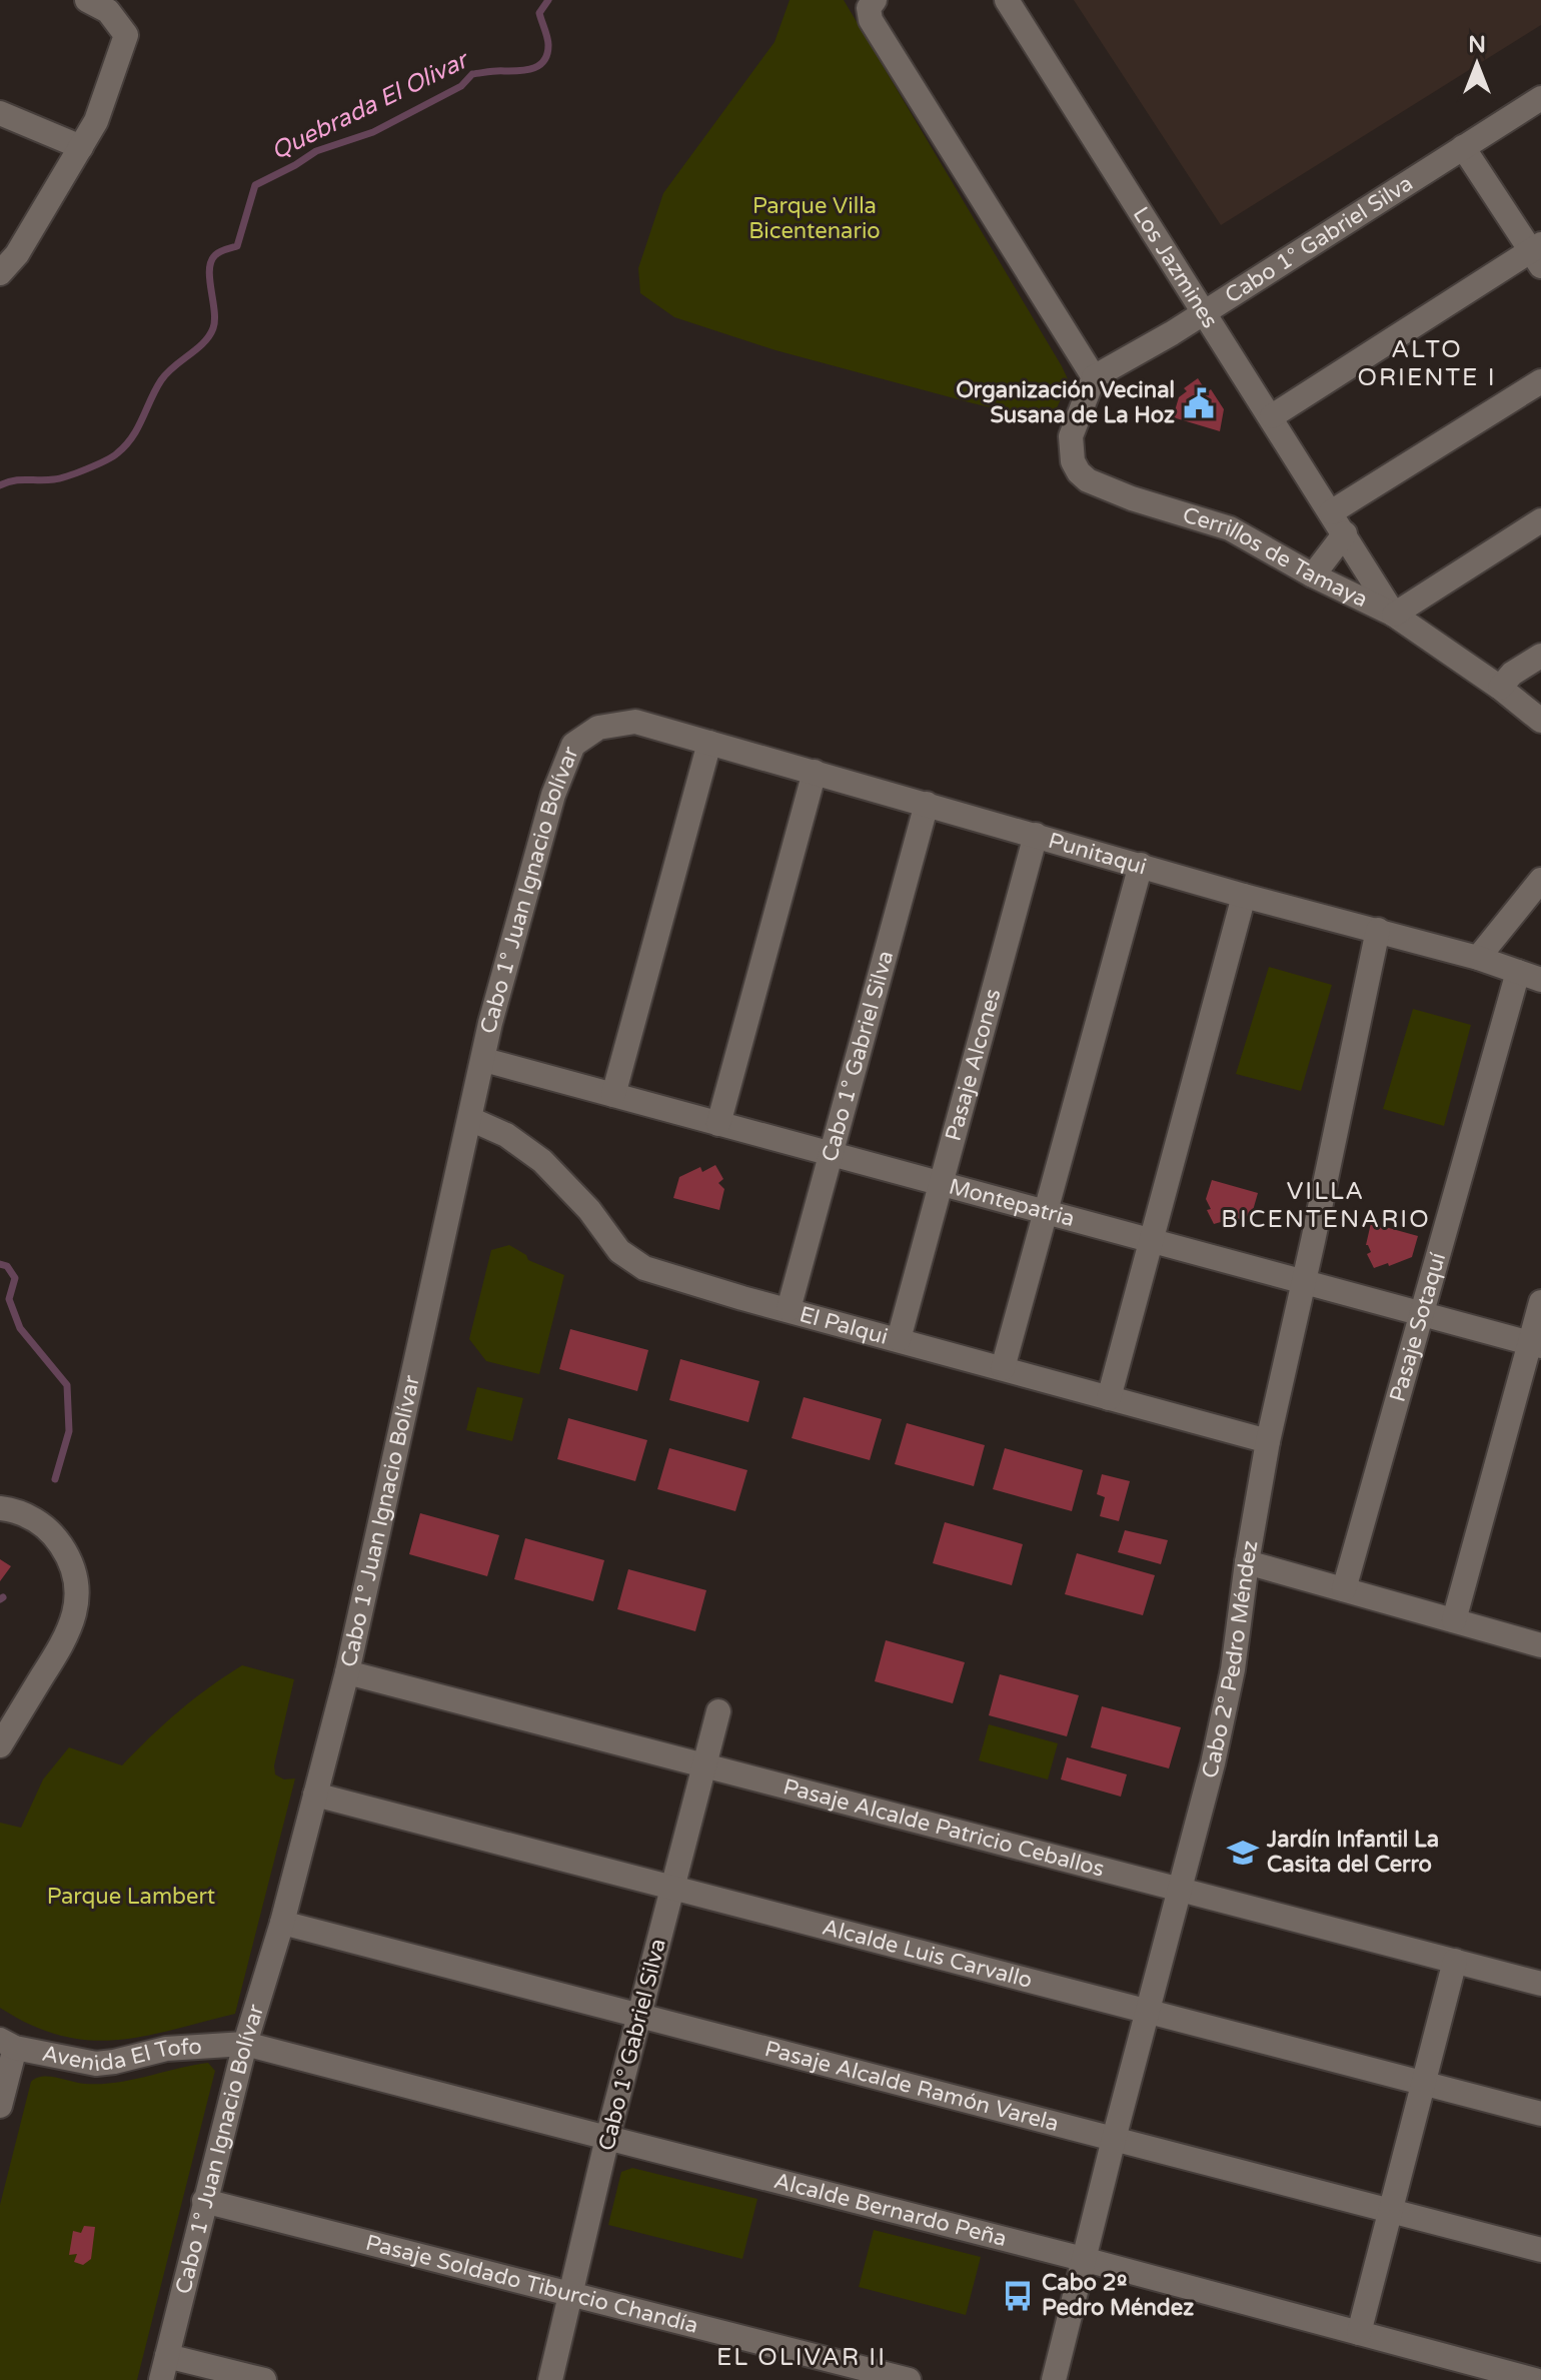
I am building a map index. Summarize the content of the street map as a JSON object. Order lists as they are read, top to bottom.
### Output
{
  "streets": {
    "street": [
      "Cabo 1° Gabriel Silva",
      "Los Jazmines",
      "Cerrillos de Tamaya",
      "Punitaqui",
      "Cabo 1° Juan Ignacio Bolívar",
      "Pasaje Alcones",
      "Montepatria",
      "El Palqui",
      "Pasaje Sotaquí",
      "Cabo 2° Pedro Méndez",
      "Pasaje Alcalde Patricio Ceballos",
      "Alcalde Luis Carvallo",
      "Avenida El Tofo",
      "Pasaje Alcalde Ramón Varela",
      "Alcalde Bernardo Peña",
      "Pasaje Soldado Tiburcio Chandía"
    ]
  },
  "crossings": [
    ["Cabo 1° Gabriel Silva", "Los Jazmines"],
    ["Cabo 1° Gabriel Silva", "Cerrillos de Tamaya"],
    ["Cabo 1° Gabriel Silva", "Punitaqui"],
    ["Cabo 1° Gabriel Silva", "Montepatria"],
    ["Cabo 1° Gabriel Silva", "El Palqui"],
    ["Cabo 1° Gabriel Silva", "Pasaje Alcalde Patricio Ceballos"],
    ["Cabo 1° Gabriel Silva", "Alcalde Luis Carvallo"],
    ["Cabo 1° Gabriel Silva", "Pasaje Alcalde Ramón Varela"],
    ["Cabo 1° Gabriel Silva", "Alcalde Bernardo Peña"],
    ["Cabo 1° Gabriel Silva", "Pasaje Soldado Tiburcio Chandía"],
    ["Los Jazmines", "Cerrillos de Tamaya"],
    ["Punitaqui", "Cabo 1° Juan Ignacio Bolívar"],
    ["Punitaqui", "Pasaje Alcones"],
    ["Punitaqui", "Pasaje Sotaquí"],
    ["Punitaqui", "Cabo 2° Pedro Méndez"],
    ["Cabo 1° Juan Ignacio Bolívar", "Montepatria"],
    ["Cabo 1° Juan Ignacio Bolívar", "El Palqui"],
    ["Cabo 1° Juan Ignacio Bolívar", "Pasaje Alcalde Patricio Ceballos"],
    ["Cabo 1° Juan Ignacio Bolívar", "Alcalde Luis Carvallo"],
    ["Cabo 1° Juan Ignacio Bolívar", "Avenida El Tofo"],
    ["Cabo 1° Juan Ignacio Bolívar", "Pasaje Alcalde Ramón Varela"],
    ["Cabo 1° Juan Ignacio Bolívar", "Alcalde Bernardo Peña"],
    ["Cabo 1° Juan Ignacio Bolívar", "Pasaje Soldado Tiburcio Chandía"],
    ["Pasaje Alcones", "Montepatria"],
    ["Pasaje Alcones", "El Palqui"],
    ["Montepatria", "Pasaje Sotaquí"],
    ["Montepatria", "Cabo 2° Pedro Méndez"],
    ["El Palqui", "Cabo 2° Pedro Méndez"],
    ["Cabo 2° Pedro Méndez", "Pasaje Alcalde Patricio Ceballos"],
    ["Cabo 2° Pedro Méndez", "Alcalde Luis Carvallo"],
    ["Cabo 2° Pedro Méndez", "Pasaje Alcalde Ramón Varela"],
    ["Cabo 2° Pedro Méndez", "Alcalde Bernardo Peña"],
    ["Avenida El Tofo", "Alcalde Bernardo Peña"]
  ],
  "districts": ["ALTO ORIENTE I", "VILLA BICENTENARIO", "EL OLIVAR II"],
  "water": ["Quebrada El Olivar"],
  "parks": ["Parque Villa Bicentenario", "Parque Lambert"],
  "places": {
    "public building": ["Organización Vecinal Susana de La Hoz"],
    "school or university": ["Jardín Infantil La Casita del Cerro"],
    "bus stop": ["Cabo 2º Pedro Méndez"]
  },
  "north": "top"
}
